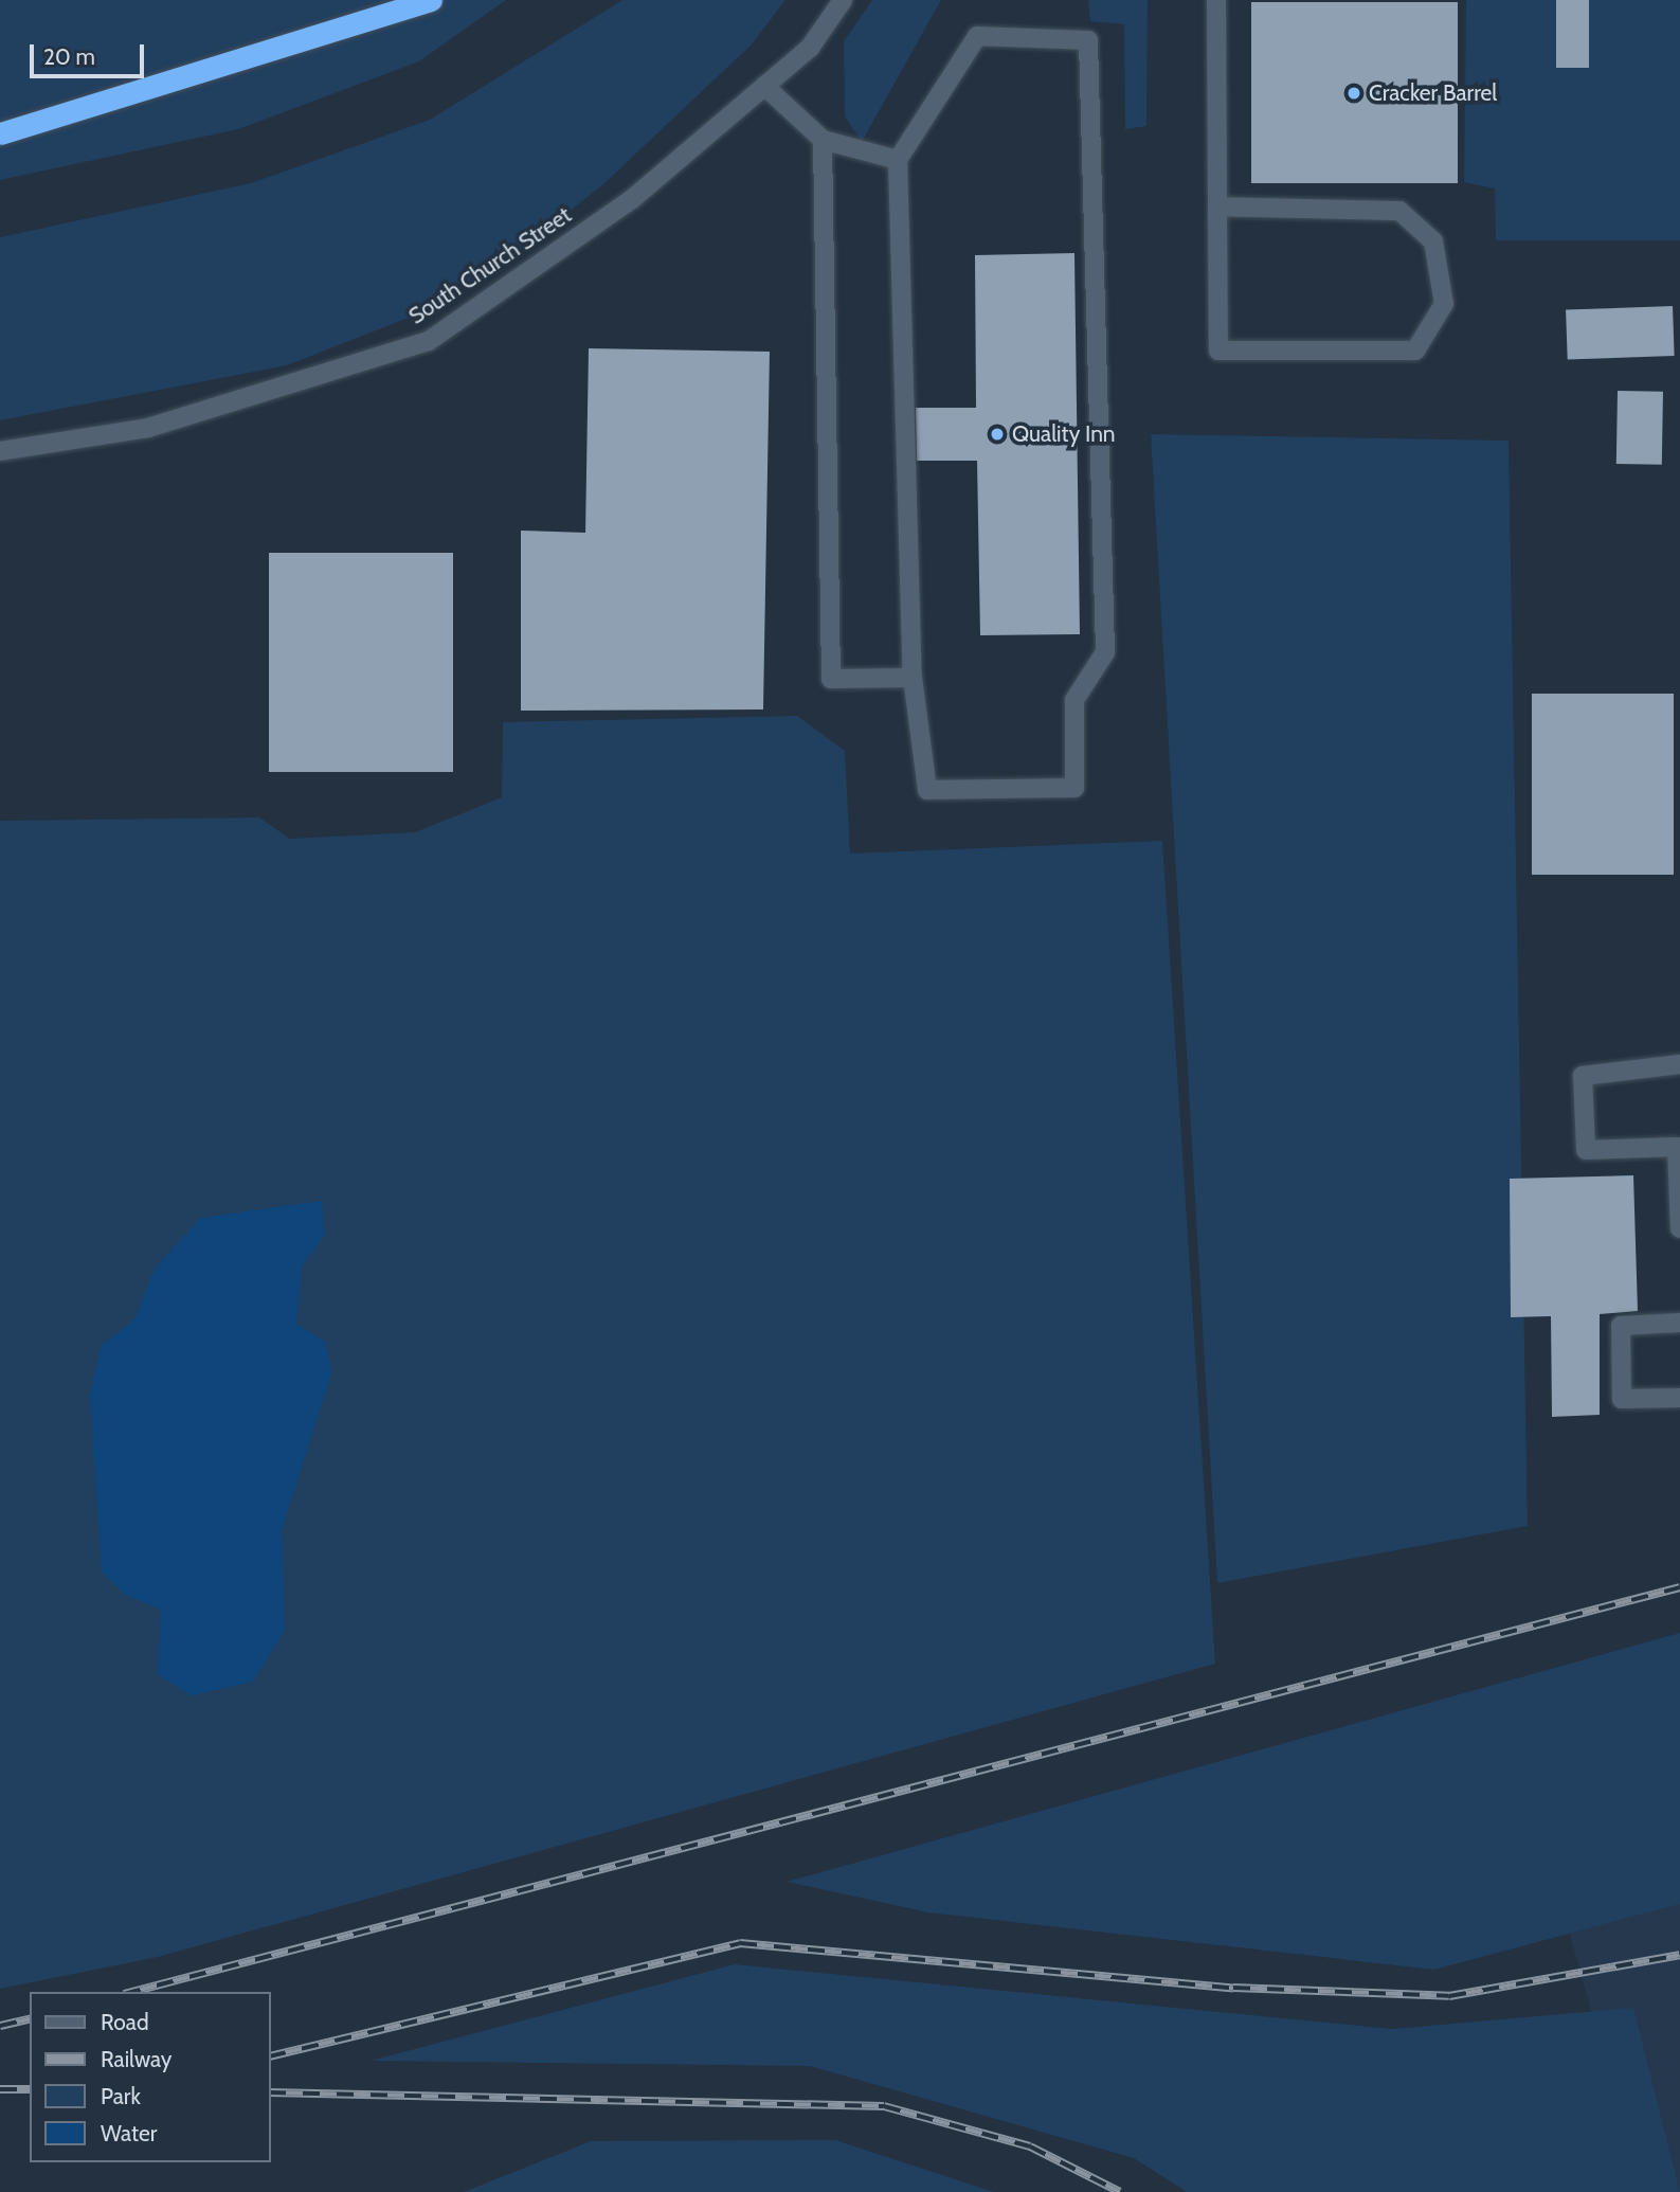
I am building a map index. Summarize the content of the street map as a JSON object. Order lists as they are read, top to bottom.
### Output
{
  "streets": {
    "street": ["South Church Street"]
  },
  "places": ["Cracker Barrel", "Quality Inn"],
  "legend": [
    "Road",
    "Railway",
    "Park",
    "Water"
  ],
  "scale_bar": "20 m"
}
